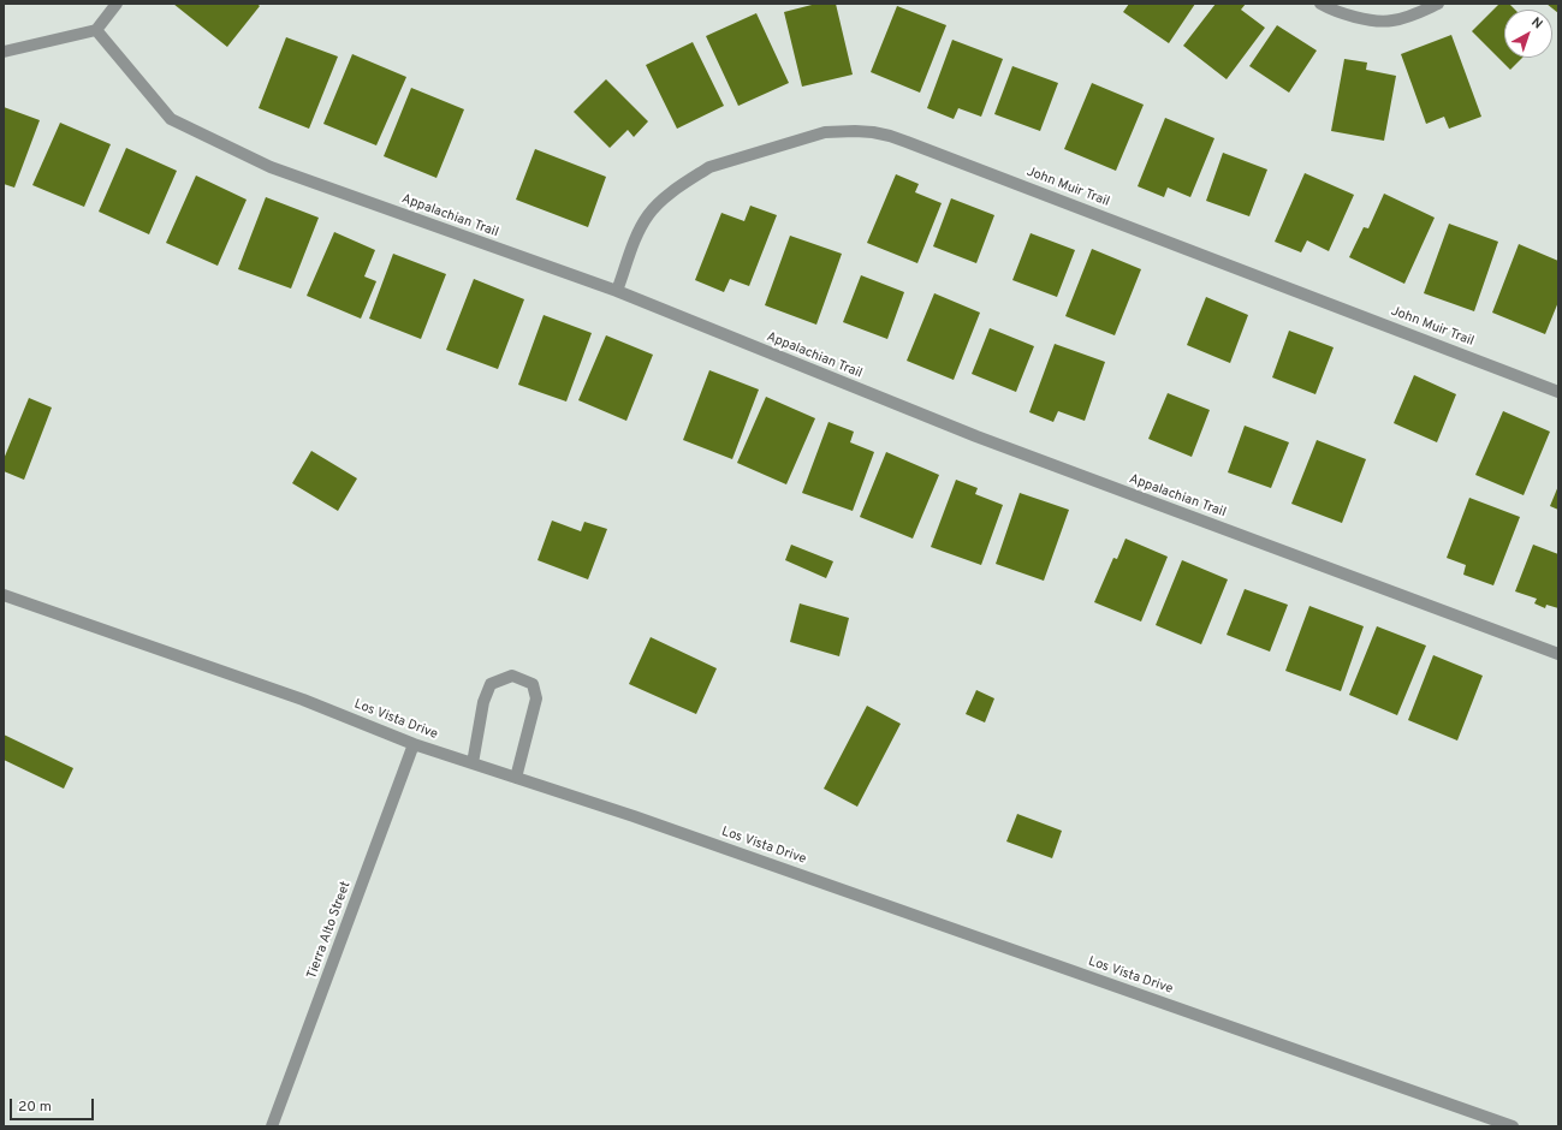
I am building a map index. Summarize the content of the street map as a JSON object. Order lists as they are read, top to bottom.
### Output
{
  "streets": {
    "street": [
      "John Muir Trail",
      "Appalachian Trail",
      "Los Vista Drive",
      "Tierra Alto Street"
    ]
  },
  "crossings": [
    ["John Muir Trail", "Appalachian Trail"],
    ["Los Vista Drive", "Tierra Alto Street"]
  ],
  "scale_bar": "20 m",
  "north": "top right"
}
